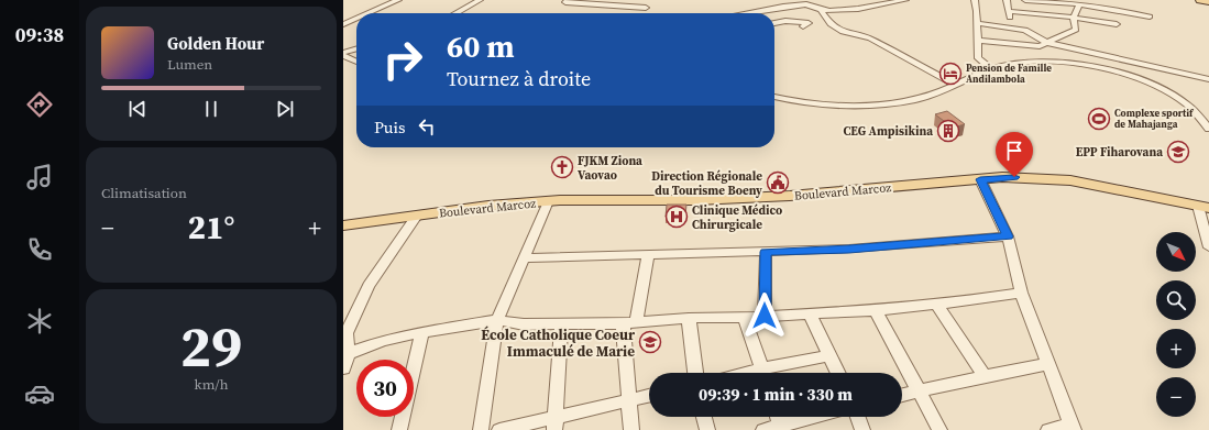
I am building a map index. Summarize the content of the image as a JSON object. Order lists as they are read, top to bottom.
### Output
{
  "streets": {
    "main road": ["Boulevard Marcoz"]
  },
  "places": {
    "hotel": ["Pension de Famille Andilambola"],
    "sports": ["Complexe sportif de Mahajanga"],
    "building": ["CEG Ampisikina"],
    "school or university": ["EPP Fiharovana", "École Catholique Coeur Immaculé de Marie"],
    "church": ["FJKM Ziona Vaovao"],
    "public building": ["Direction Régionale du Tourisme Boeny"],
    "hospital": ["Clinique Médico Chirurgicale"]
  },
  "north": "bottom right",
  "page": {
    "tabs": "09:38",
    "turn": ["60 m", "Tournez à droite"],
    "song": ["Golden Hour", "Lumen"],
    "then": "Puis",
    "tile": [
      "Climatisation",
      ["29", "km/h"]
    ],
    "heat": ["−", "21°", "+"],
    "map_buttons": ["+", "−"],
    "limit": "30",
    "trip": "09:39 · 1 min · 330 m"
  }
}
